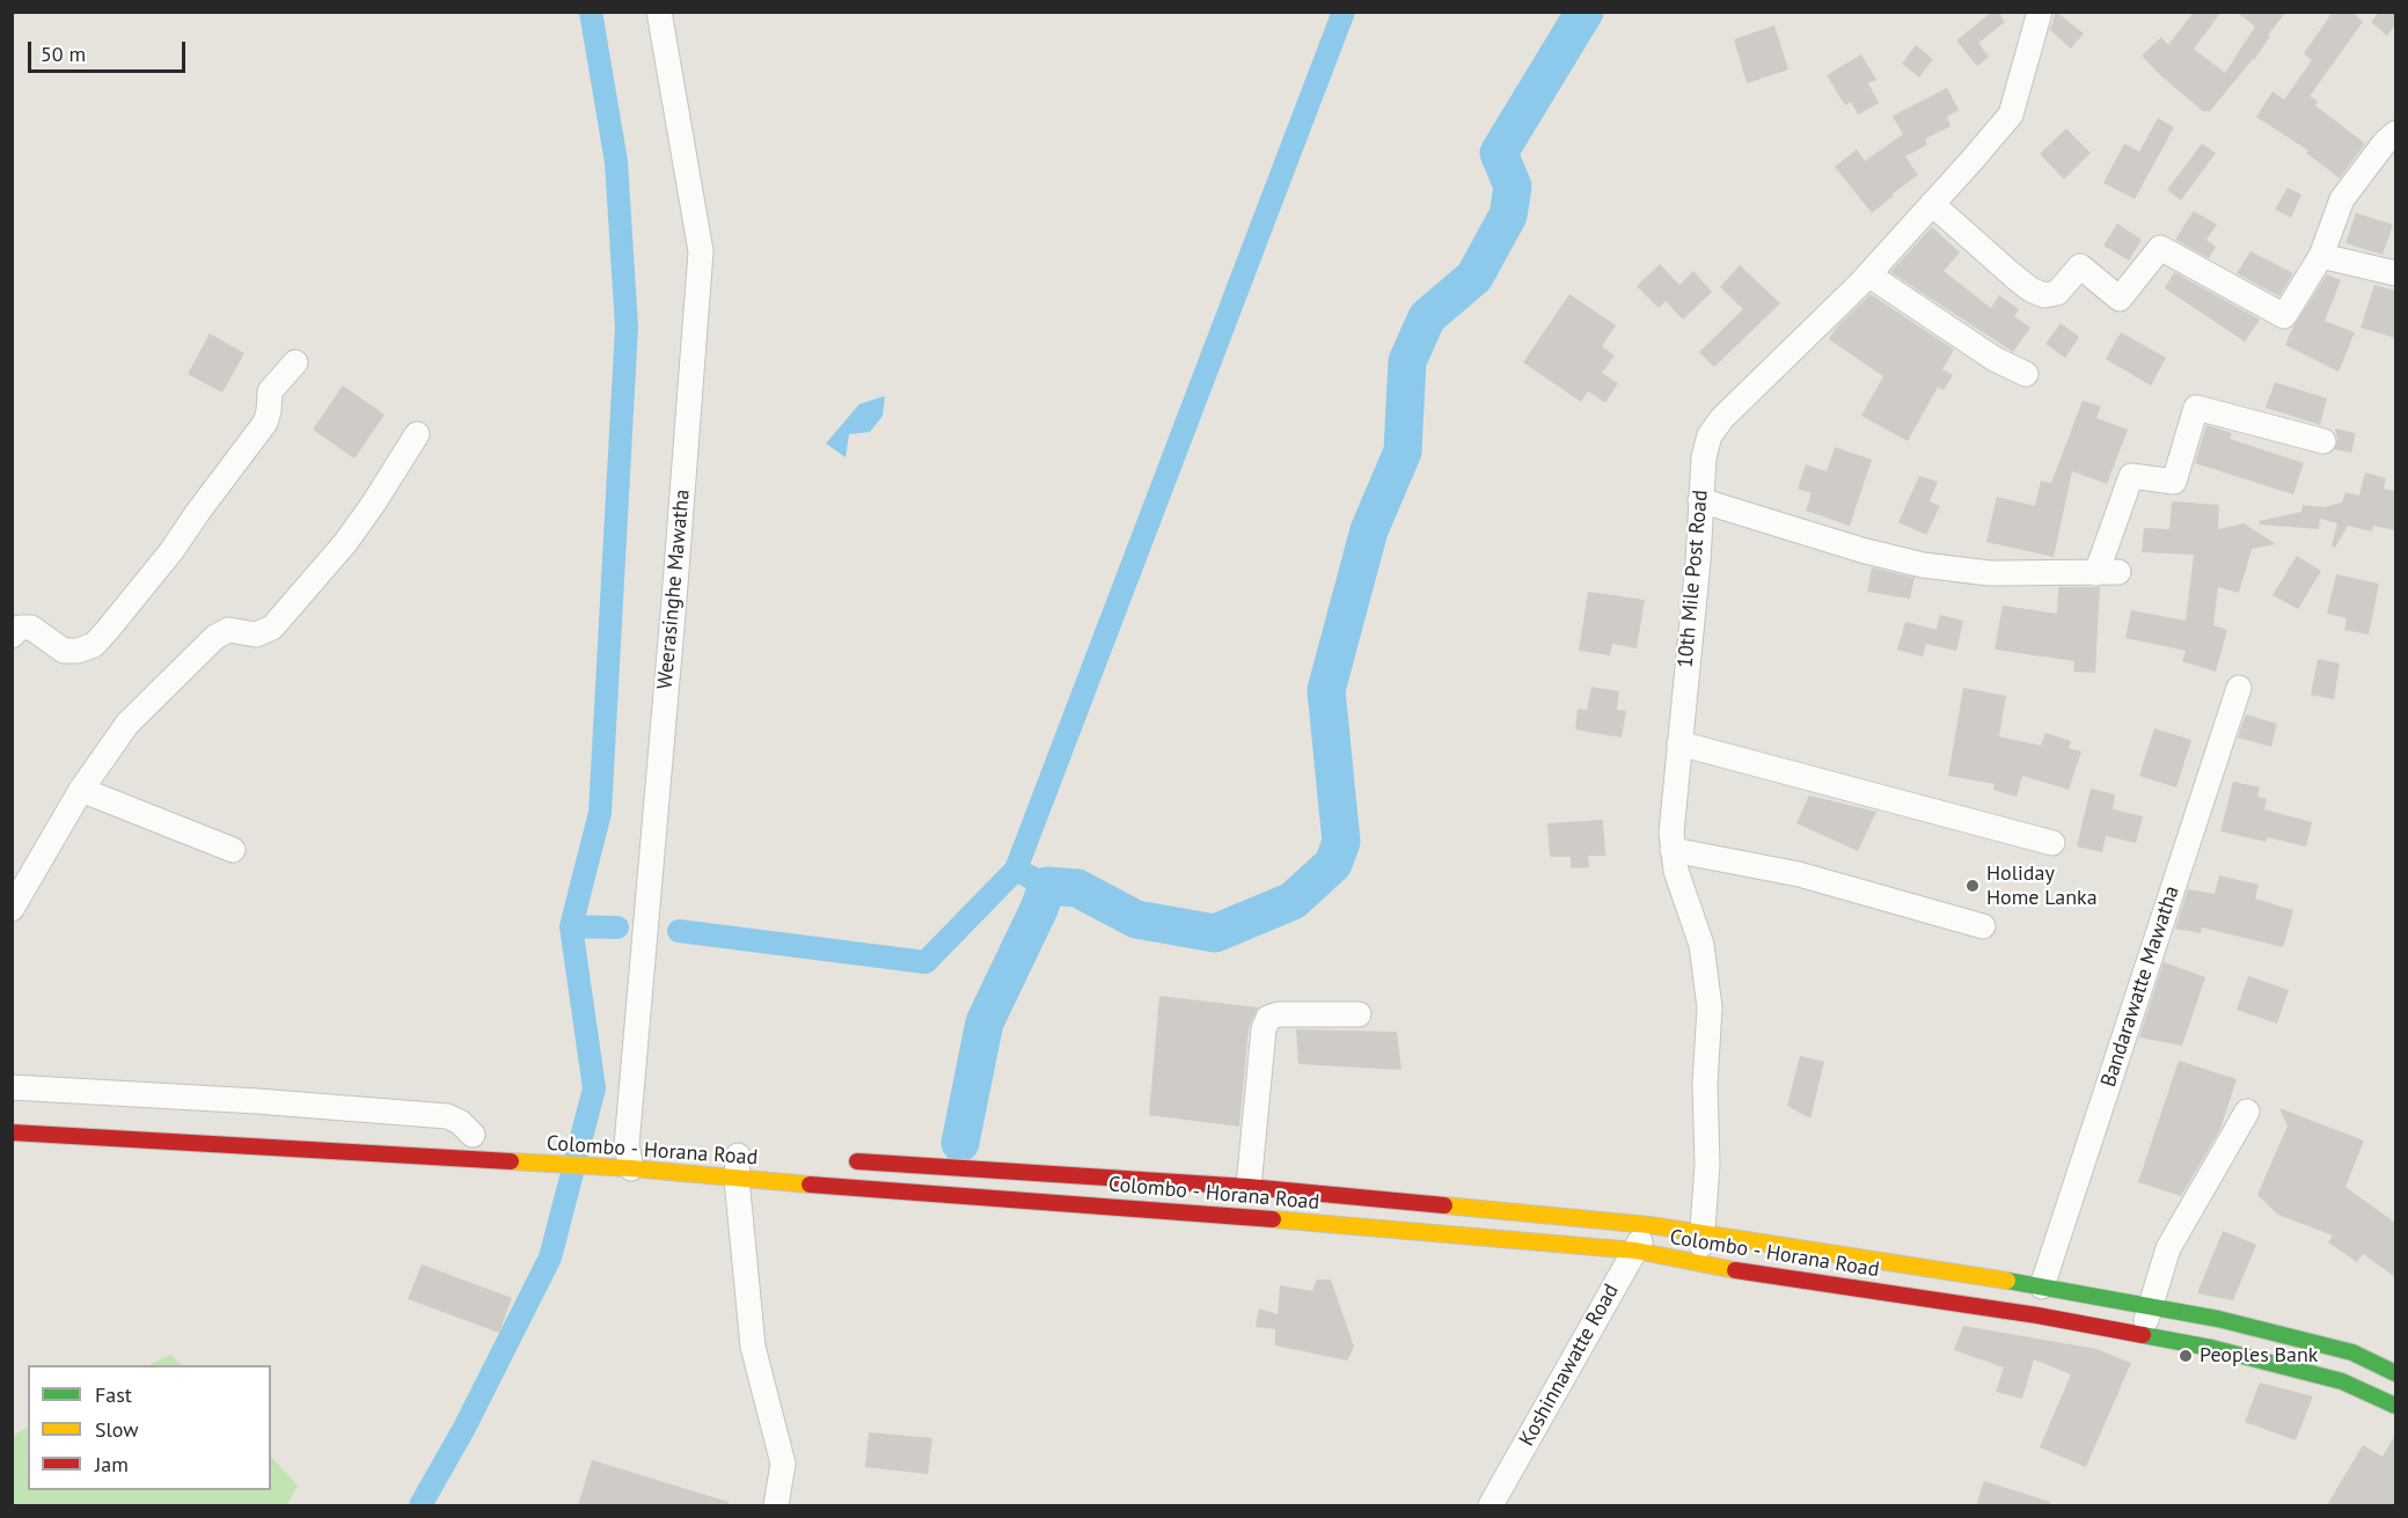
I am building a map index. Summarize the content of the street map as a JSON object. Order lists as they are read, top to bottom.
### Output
{
  "streets": {
    "main road": ["Colombo - Horana Road"],
    "street": [
      "10th Mile Post Road",
      "Weerasinghe Mawatha",
      "Bandarawatte Mawatha",
      "Koshinnawatte Road"
    ]
  },
  "crossings": [
    ["10th Mile Post Road", "Colombo - Horana Road"],
    ["Weerasinghe Mawatha", "Colombo - Horana Road"],
    ["Bandarawatte Mawatha", "Colombo - Horana Road"],
    ["Colombo - Horana Road", "Koshinnawatte Road"]
  ],
  "places": ["Holiday Home Lanka", "Peoples Bank"],
  "legend": ["Fast", "Slow", "Jam"],
  "scale_bar": "50 m"
}
